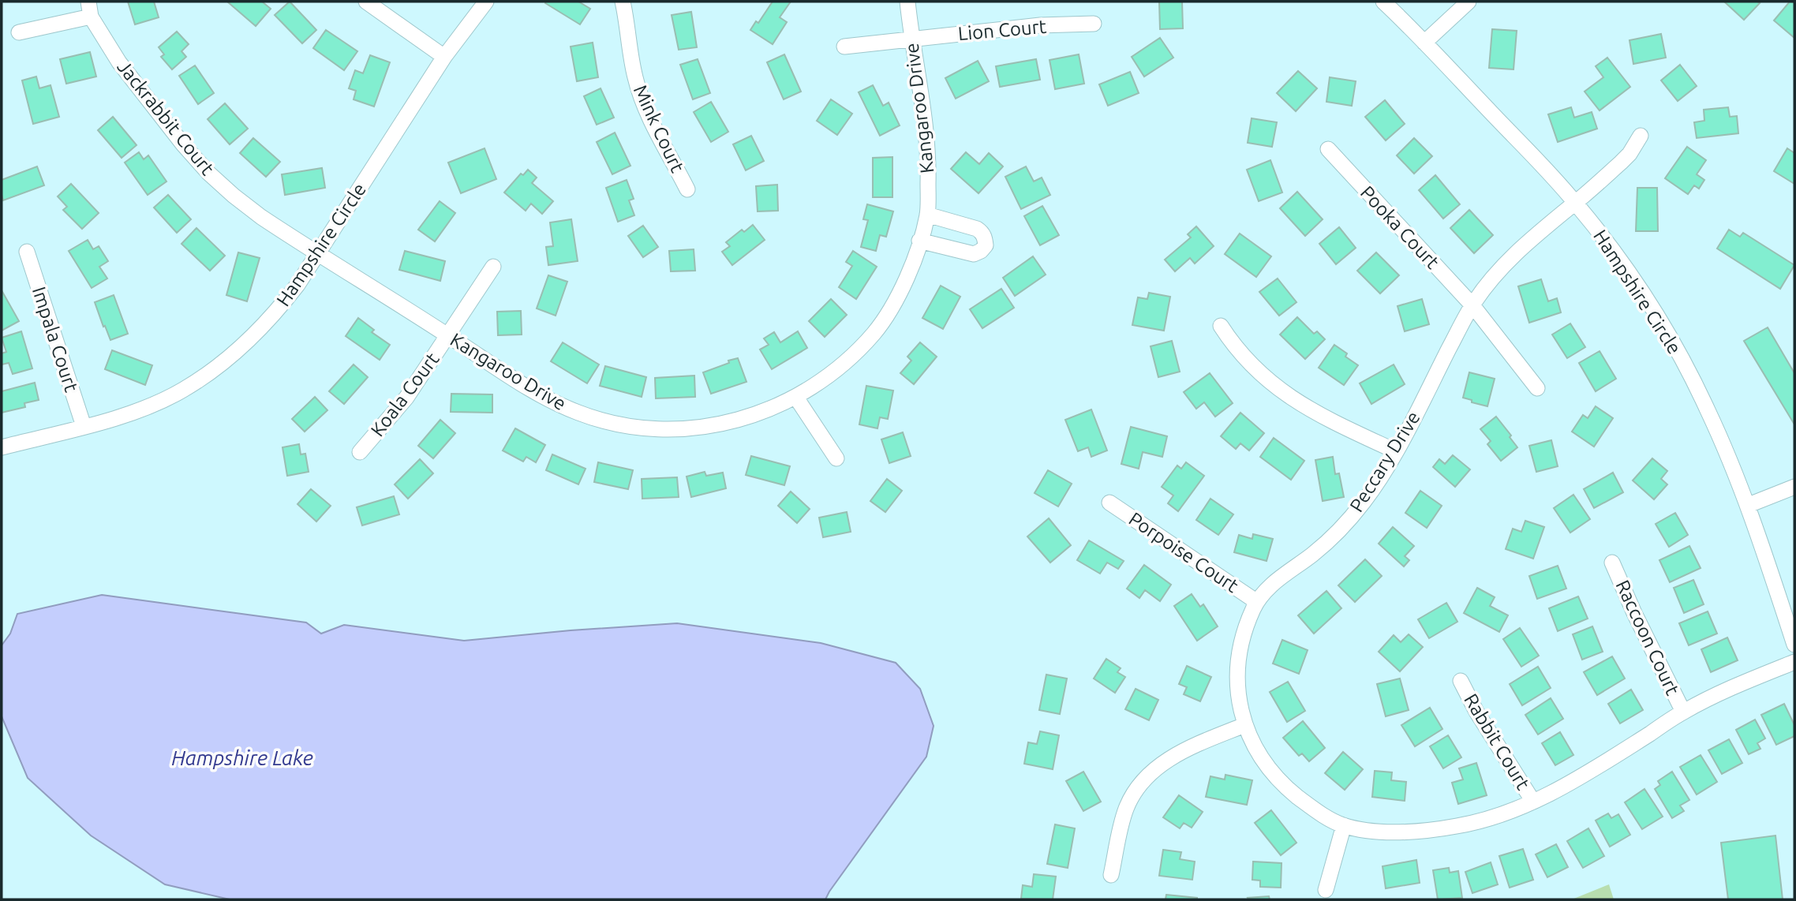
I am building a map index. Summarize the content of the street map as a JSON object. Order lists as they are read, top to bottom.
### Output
{
  "streets": {
    "street": [
      "Lion Court",
      "Kangaroo Drive",
      "Jackrabbit Court",
      "Mink Court",
      "Pooka Court",
      "Hampshire Circle",
      "Impala Court",
      "Koala Court",
      "Peccary Drive",
      "Porpoise Court",
      "Raccoon Court",
      "Rabbit Court"
    ]
  },
  "crossings": [
    ["Lion Court", "Kangaroo Drive"],
    ["Kangaroo Drive", "Jackrabbit Court"],
    ["Kangaroo Drive", "Hampshire Circle"],
    ["Kangaroo Drive", "Koala Court"],
    ["Jackrabbit Court", "Hampshire Circle"],
    ["Pooka Court", "Peccary Drive"],
    ["Hampshire Circle", "Impala Court"],
    ["Hampshire Circle", "Peccary Drive"],
    ["Peccary Drive", "Porpoise Court"],
    ["Peccary Drive", "Raccoon Court"],
    ["Peccary Drive", "Rabbit Court"]
  ],
  "water": ["Hampshire Lake"]
}
